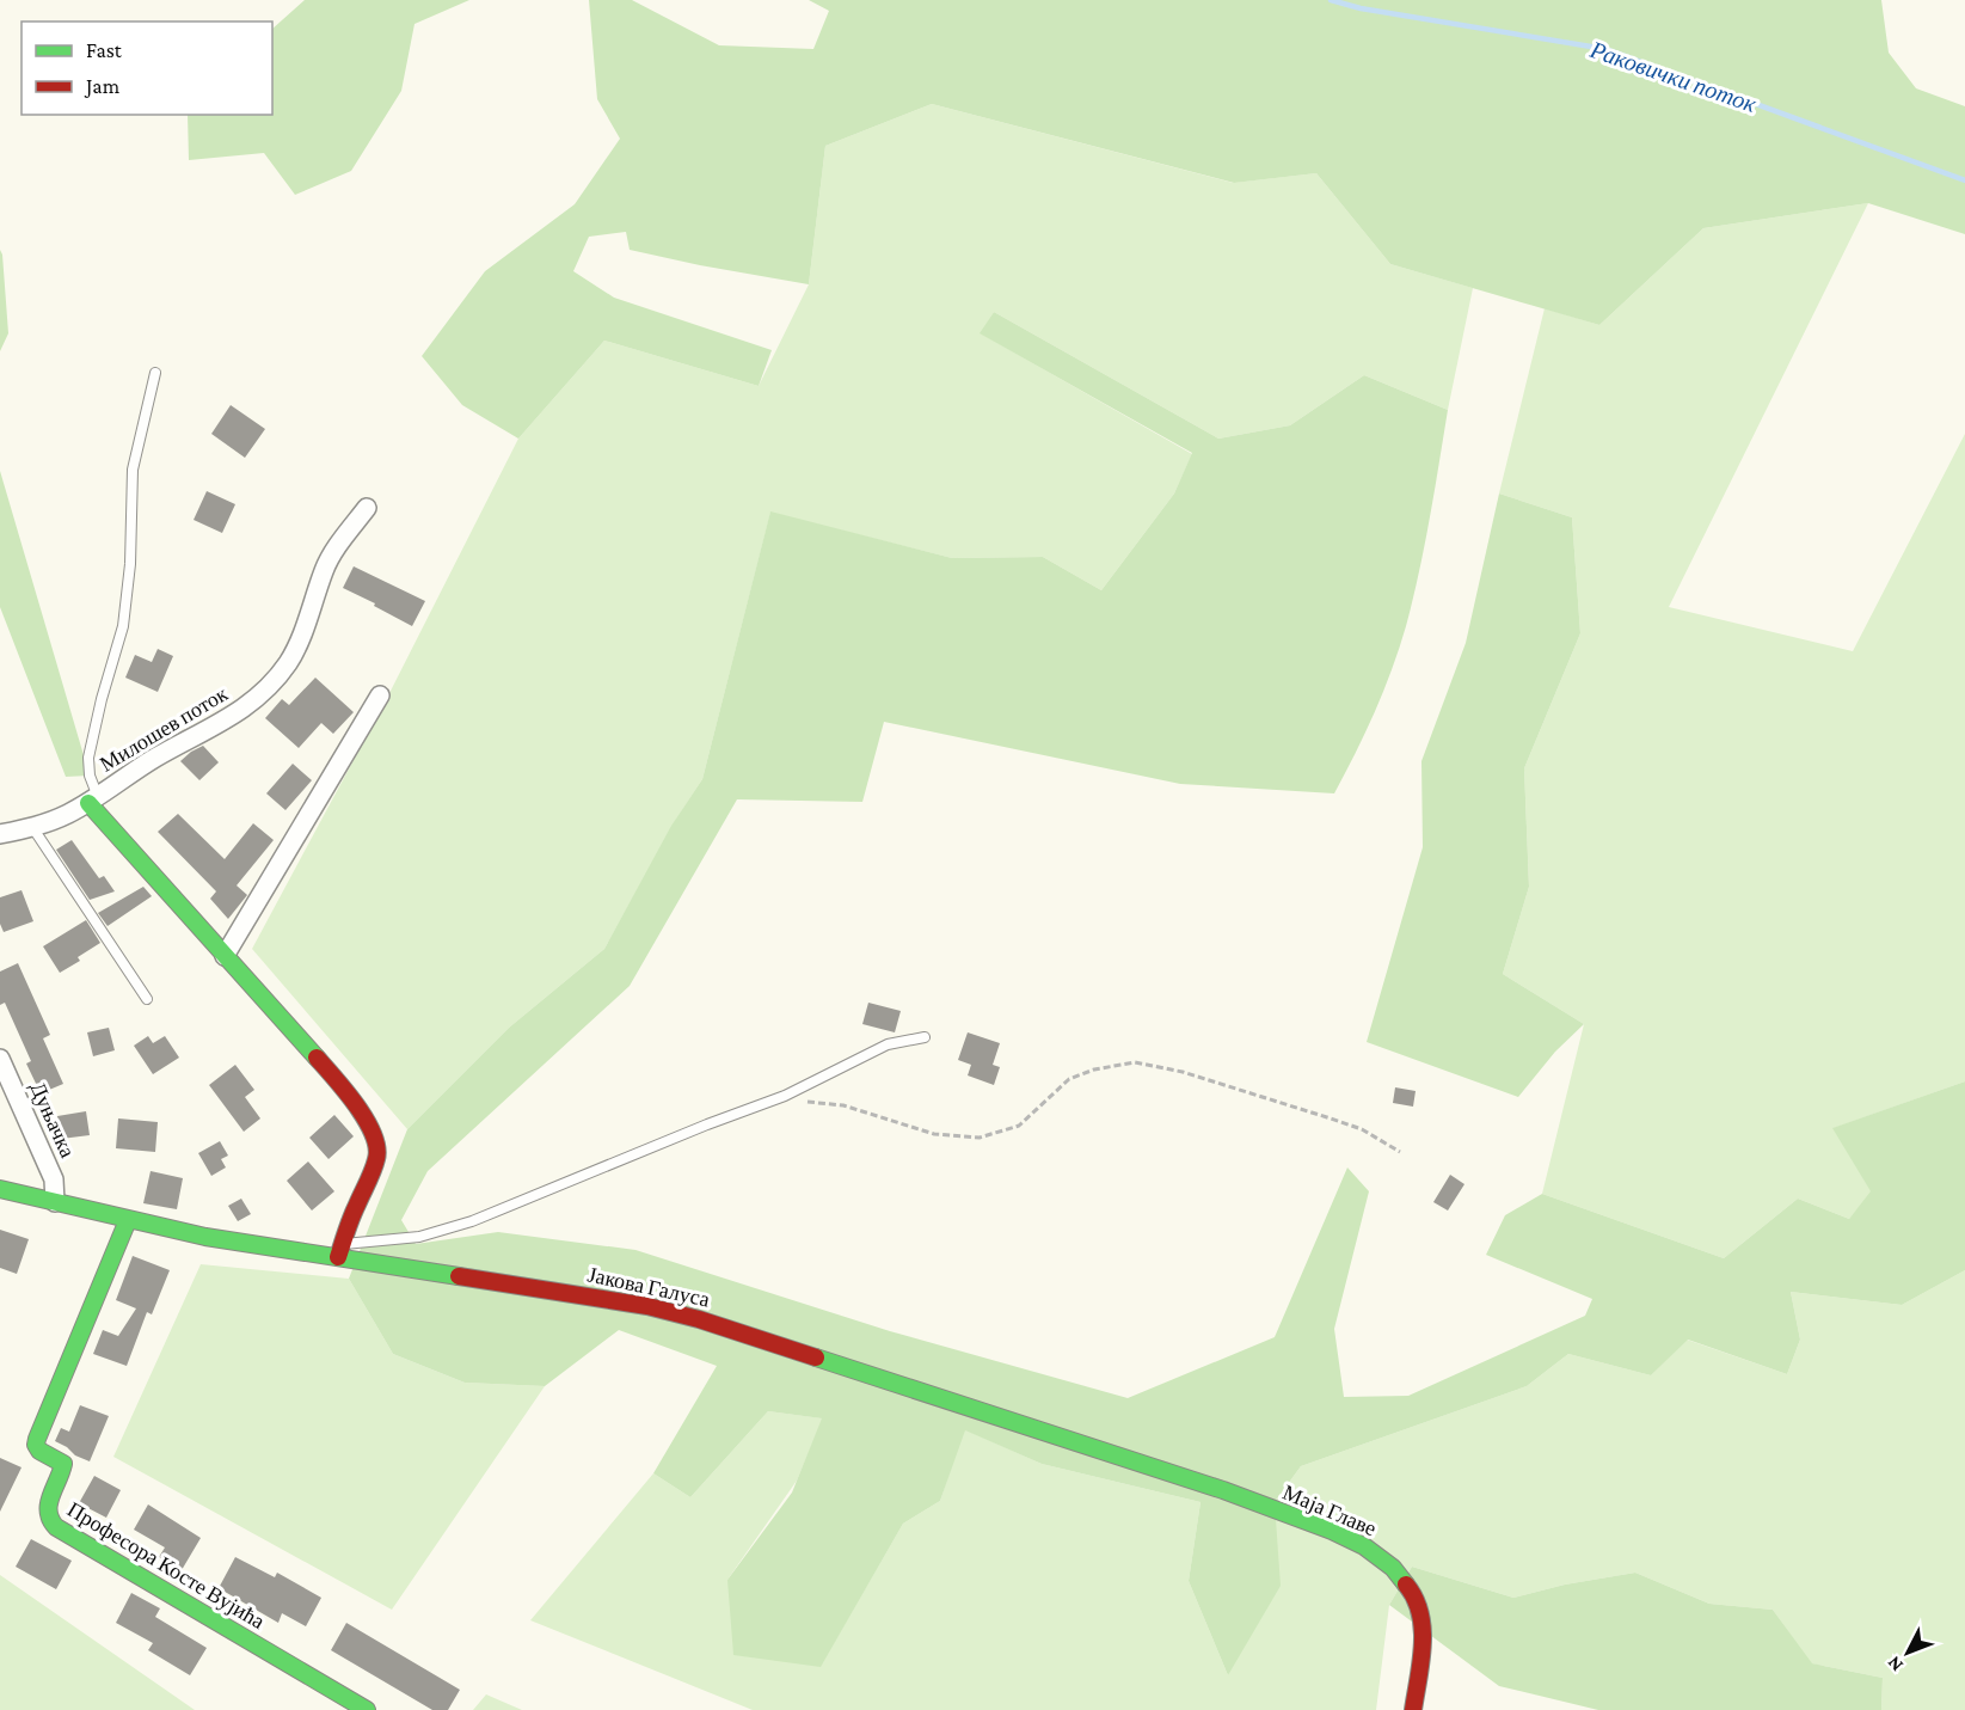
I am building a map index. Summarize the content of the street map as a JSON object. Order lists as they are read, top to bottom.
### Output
{
  "streets": {
    "street": [
      "Милошев поток",
      "Дуњачка",
      "Јакова Галуса",
      "Маја Главе",
      "Професора Косте Вујића"
    ]
  },
  "crossings": [
    ["Дуњачка", "Јакова Галуса"],
    ["Јакова Галуса", "Маја Главе"],
    ["Јакова Галуса", "Професора Косте Вујића"]
  ],
  "water": ["Раковички поток"],
  "legend": ["Fast", "Jam"],
  "north": "bottom left"
}
